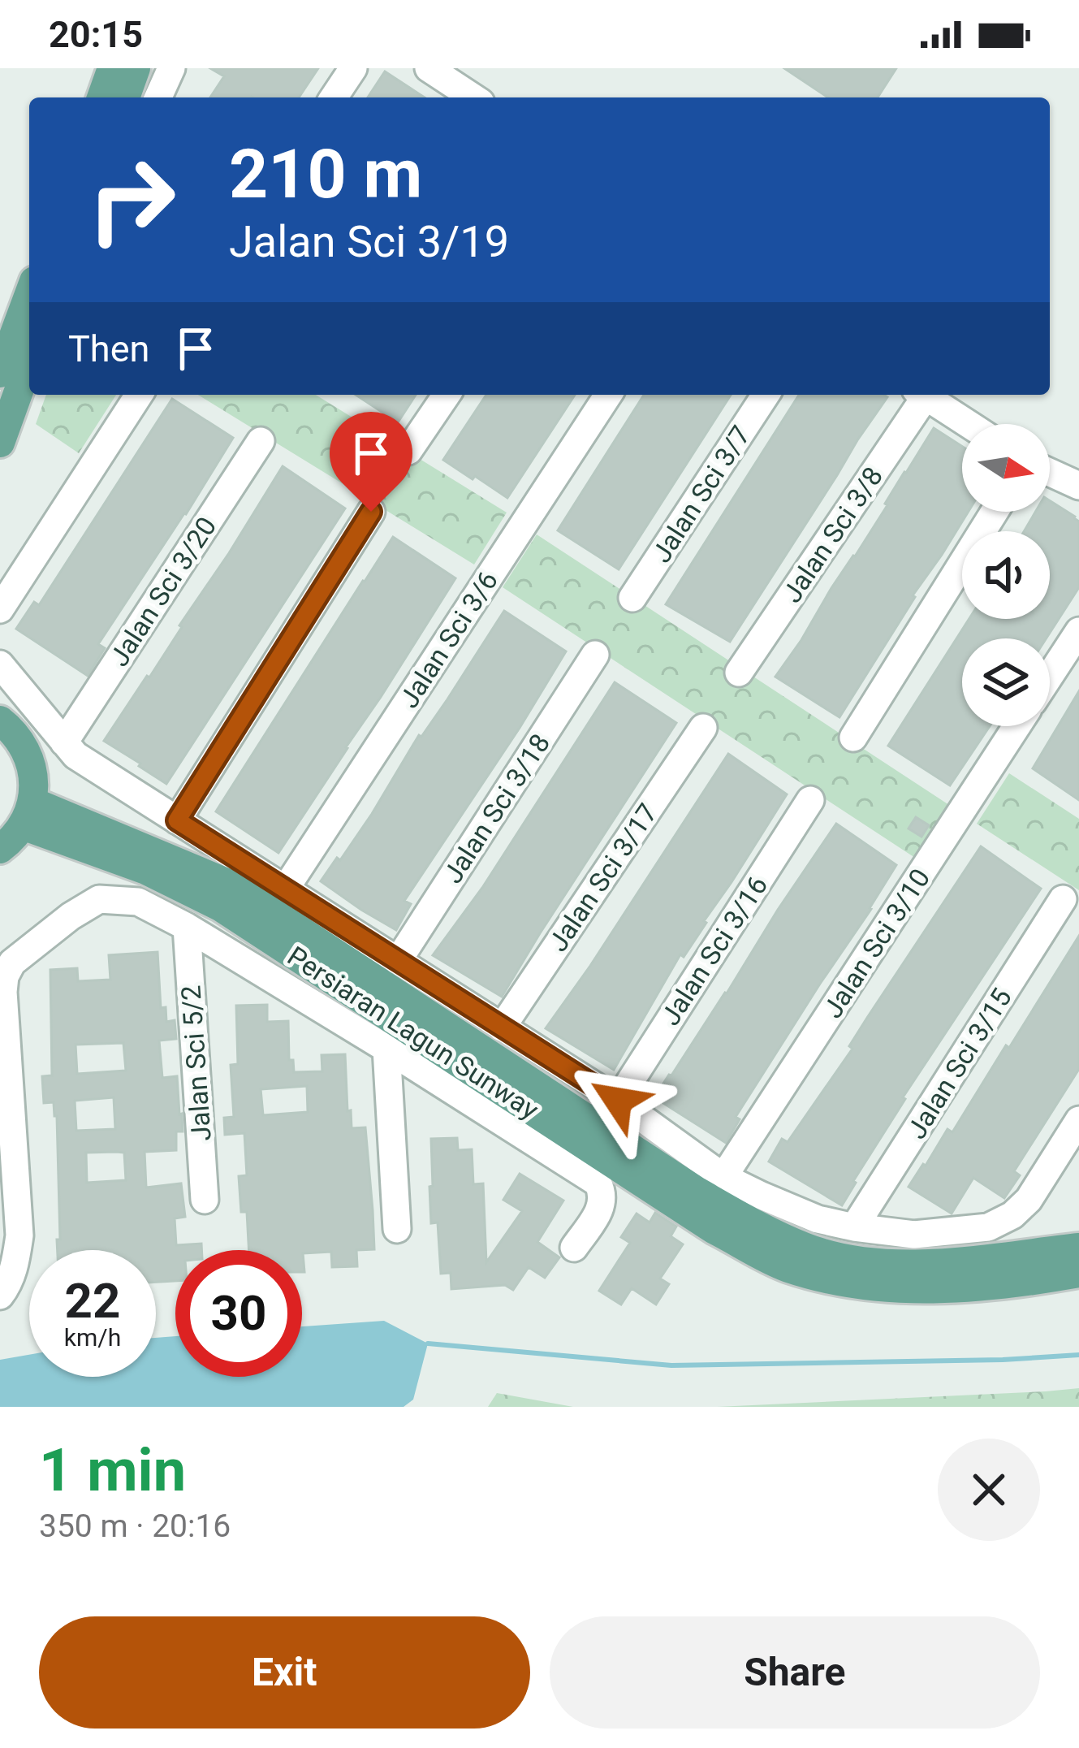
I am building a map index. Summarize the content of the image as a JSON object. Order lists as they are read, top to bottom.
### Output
{
  "streets": {
    "main road": ["Persiaran Lagun Sunway"],
    "street": [
      "Jalan Sci 3/7",
      "Jalan Sci 3/8",
      "Jalan Sci 3/20",
      "Jalan Sci 3/6",
      "Jalan Sci 3/18",
      "Jalan Sci 3/17",
      "Jalan Sci 3/10",
      "Jalan Sci 3/16",
      "Jalan Sci 5/2",
      "Jalan Sci 3/15"
    ]
  },
  "north": "right",
  "page": {
    "status": "20:15",
    "turn": ["210 m", "Jalan Sci 3/19"],
    "then": "Then",
    "speed": "22 km/h",
    "limit": "30",
    "heading": ["1 min", "350 m · 20:16"],
    "buttons": ["Exit", "Share"]
  }
}
